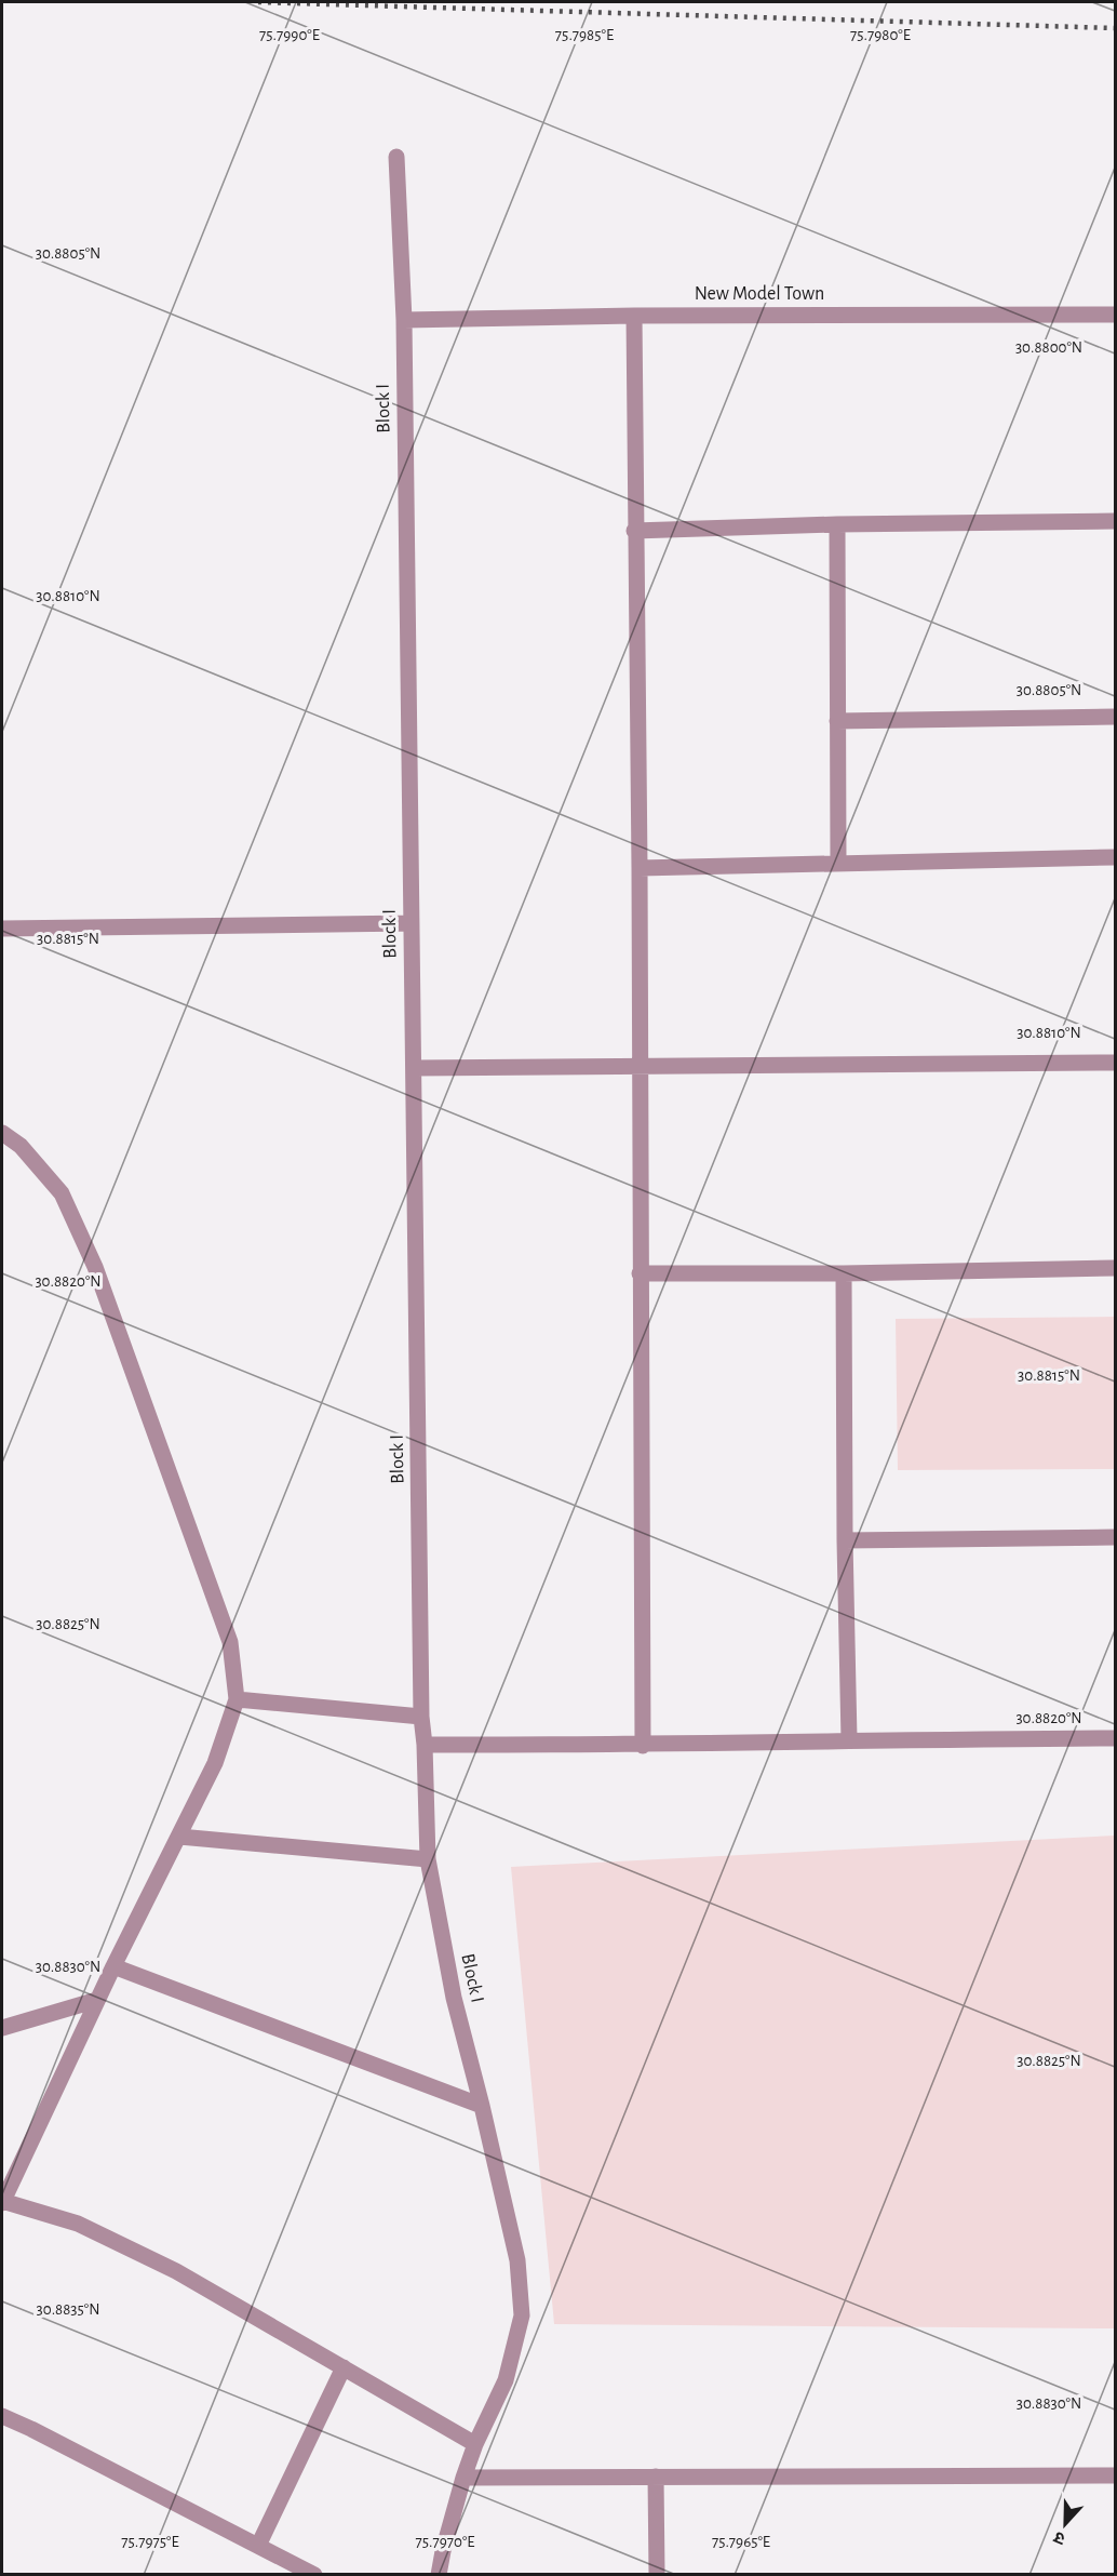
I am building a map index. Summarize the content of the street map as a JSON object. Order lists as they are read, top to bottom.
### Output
{
  "streets": {
    "street": ["New Model Town", "Block I"]
  },
  "crossings": [
    ["New Model Town", "Block I"]
  ],
  "north": "bottom",
  "coordinates": [
    "75.7985°E",
    "75.7990°E",
    "75.7980°E",
    "30.8805°N",
    "30.8800°N",
    "30.8810°N",
    "30.8815°N",
    "30.8820°N",
    "30.8825°N",
    "30.8830°N",
    "30.8835°N",
    "75.7975°E",
    "75.7970°E",
    "75.7965°E"
  ]
}
